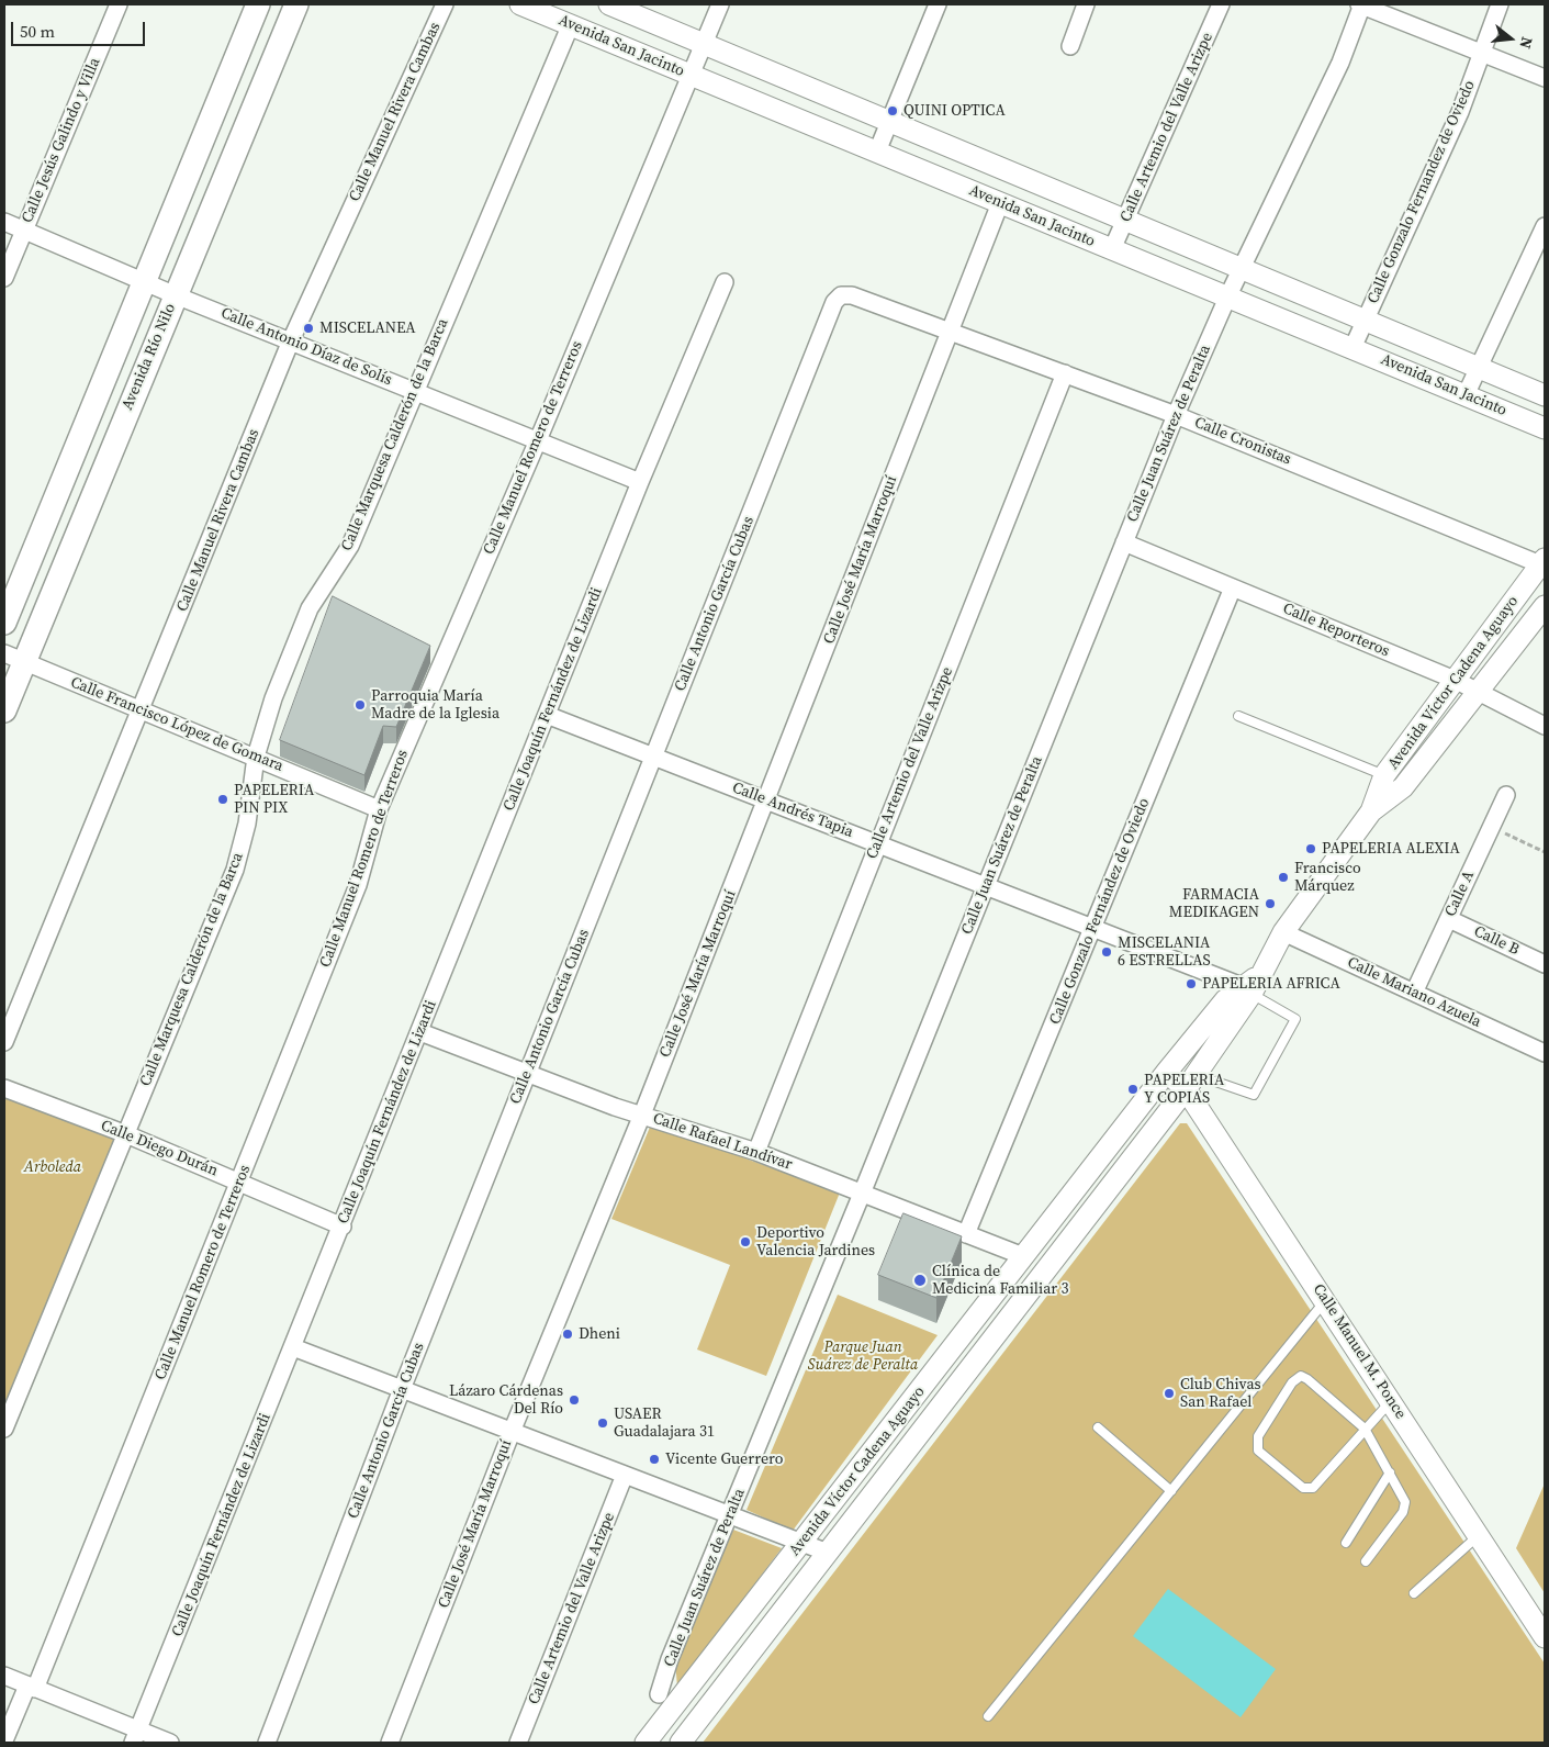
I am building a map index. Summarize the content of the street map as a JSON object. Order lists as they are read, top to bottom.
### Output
{
  "streets": {
    "main road": ["Avenida Río Nilo"],
    "street": [
      "Avenida San Jacinto",
      "Calle Manuel Rivera Cambas",
      "Calle Artemio del Valle Arizpe",
      "Calle Jesús Galindo y Villa",
      "Calle Gonzalo Fernandez de Oviedo",
      "Calle Antonio Díaz de Solís",
      "Calle Juan Suárez de Peralta",
      "Calle Marquesa Calderón de la Barca",
      "Calle Cronistas",
      "Calle Manuel Romero de Terreros",
      "Calle José María Marroquí",
      "Calle Antonio García Cubas",
      "Calle Reporteros",
      "Avenida Víctor Cadena Aguayo",
      "Calle Joaquín Fernández de Lizardi",
      "Calle Francisco López de Gomara",
      "Calle Andrés Tapia",
      "Calle A",
      "Calle Gonzalo Fernández de Oviedo",
      "Calle B",
      "Calle Mariano Azuela",
      "Calle Rafael Landívar",
      "Calle Diego Durán",
      "Calle Manuel M. Ponce"
    ]
  },
  "crossings": [
    ["Avenida San Jacinto", "Calle Artemio del Valle Arizpe"],
    ["Avenida San Jacinto", "Calle Gonzalo Fernandez de Oviedo"],
    ["Avenida San Jacinto", "Calle Juan Suárez de Peralta"],
    ["Avenida San Jacinto", "Calle Marquesa Calderón de la Barca"],
    ["Avenida San Jacinto", "Calle Manuel Romero de Terreros"],
    ["Avenida San Jacinto", "Calle José María Marroquí"],
    ["Calle Manuel Rivera Cambas", "Calle Antonio Díaz de Solís"],
    ["Calle Manuel Rivera Cambas", "Calle Francisco López de Gomara"],
    ["Calle Artemio del Valle Arizpe", "Calle Cronistas"],
    ["Calle Artemio del Valle Arizpe", "Calle Andrés Tapia"],
    ["Calle Artemio del Valle Arizpe", "Calle Rafael Landívar"],
    ["Calle Jesús Galindo y Villa", "Calle Antonio Díaz de Solís"],
    ["Calle Antonio Díaz de Solís", "Avenida Río Nilo"],
    ["Calle Antonio Díaz de Solís", "Calle Marquesa Calderón de la Barca"],
    ["Calle Antonio Díaz de Solís", "Calle Manuel Romero de Terreros"],
    ["Calle Antonio Díaz de Solís", "Calle Joaquín Fernández de Lizardi"],
    ["Avenida Río Nilo", "Calle Francisco López de Gomara"],
    ["Calle Juan Suárez de Peralta", "Calle Cronistas"],
    ["Calle Juan Suárez de Peralta", "Calle Reporteros"],
    ["Calle Juan Suárez de Peralta", "Calle Andrés Tapia"],
    ["Calle Juan Suárez de Peralta", "Calle Rafael Landívar"],
    ["Calle Marquesa Calderón de la Barca", "Calle Francisco López de Gomara"],
    ["Calle Marquesa Calderón de la Barca", "Calle Diego Durán"],
    ["Calle Cronistas", "Calle José María Marroquí"],
    ["Calle Cronistas", "Calle Antonio García Cubas"],
    ["Calle Cronistas", "Avenida Víctor Cadena Aguayo"],
    ["Calle Manuel Romero de Terreros", "Calle Francisco López de Gomara"],
    ["Calle Manuel Romero de Terreros", "Calle Diego Durán"],
    ["Calle José María Marroquí", "Calle Andrés Tapia"],
    ["Calle José María Marroquí", "Calle Rafael Landívar"],
    ["Calle Antonio García Cubas", "Calle Andrés Tapia"],
    ["Calle Antonio García Cubas", "Calle Rafael Landívar"],
    ["Calle Reporteros", "Avenida Víctor Cadena Aguayo"],
    ["Calle Reporteros", "Calle Gonzalo Fernández de Oviedo"],
    ["Avenida Víctor Cadena Aguayo", "Calle Andrés Tapia"],
    ["Avenida Víctor Cadena Aguayo", "Calle Mariano Azuela"],
    ["Avenida Víctor Cadena Aguayo", "Calle Rafael Landívar"],
    ["Avenida Víctor Cadena Aguayo", "Calle Manuel M. Ponce"],
    ["Calle Joaquín Fernández de Lizardi", "Calle Andrés Tapia"],
    ["Calle Joaquín Fernández de Lizardi", "Calle Rafael Landívar"],
    ["Calle Joaquín Fernández de Lizardi", "Calle Diego Durán"],
    ["Calle Andrés Tapia", "Calle Gonzalo Fernández de Oviedo"],
    ["Calle A", "Calle B"],
    ["Calle A", "Calle Mariano Azuela"],
    ["Calle Gonzalo Fernández de Oviedo", "Calle Rafael Landívar"]
  ],
  "parks": ["Arboleda", "Parque Juan Suárez de Peralta"],
  "places": [
    "QUINI OPTICA",
    "MISCELANEA",
    "Parroquia María Madre de la Iglesia",
    "PAPELERIA PIN PIX",
    "PAPELERIA ALEXIA",
    "Francisco Márquez",
    "FARMACIA MEDIKAGEN",
    "MISCELANIA 6 ESTRELLAS",
    "PAPELERIA AFRICA",
    "PAPELERIA Y COPIAS",
    "Deportivo Valencia Jardines",
    "Clínica de Medicina Familiar 3",
    "Dheni",
    "Club Chivas San Rafael",
    "Lázaro Cárdenas Del Río",
    "USAER Guadalajara 31",
    "Vicente Guerrero"
  ],
  "scale_bar": "50 m",
  "north": "right"
}
